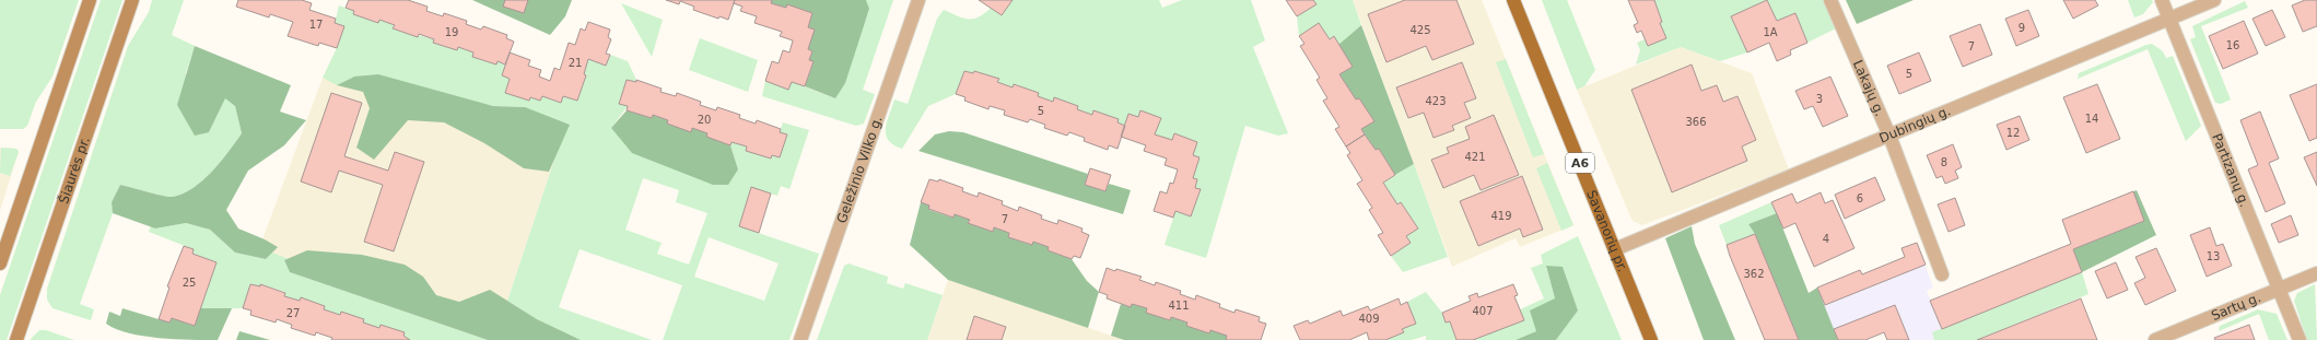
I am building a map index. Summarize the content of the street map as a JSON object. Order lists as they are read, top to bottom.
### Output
{
  "streets": {
    "main road": ["A6", "Šiaurės pr.", "Savanorių pr."],
    "street": [
      "Lakajų g.",
      "Dubingių g.",
      "Geležinio Vilko g.",
      "Partizanų g.",
      "Sartų g."
    ]
  },
  "crossings": [
    ["Lakajų g.", "Dubingių g."],
    ["Dubingių g.", "Partizanų g."],
    ["Dubingių g.", "Savanorių pr."],
    ["Partizanų g.", "Sartų g."]
  ],
  "house_numbers": [
    "17",
    "9",
    "425",
    "19",
    "1A",
    "16",
    "7",
    "21",
    "5",
    "3",
    "423",
    "5",
    "14",
    "20",
    "366",
    "12",
    "421",
    "8",
    "6",
    "419",
    "7",
    "4",
    "13",
    "362",
    "25",
    "411",
    "407",
    "27",
    "409"
  ]
}
